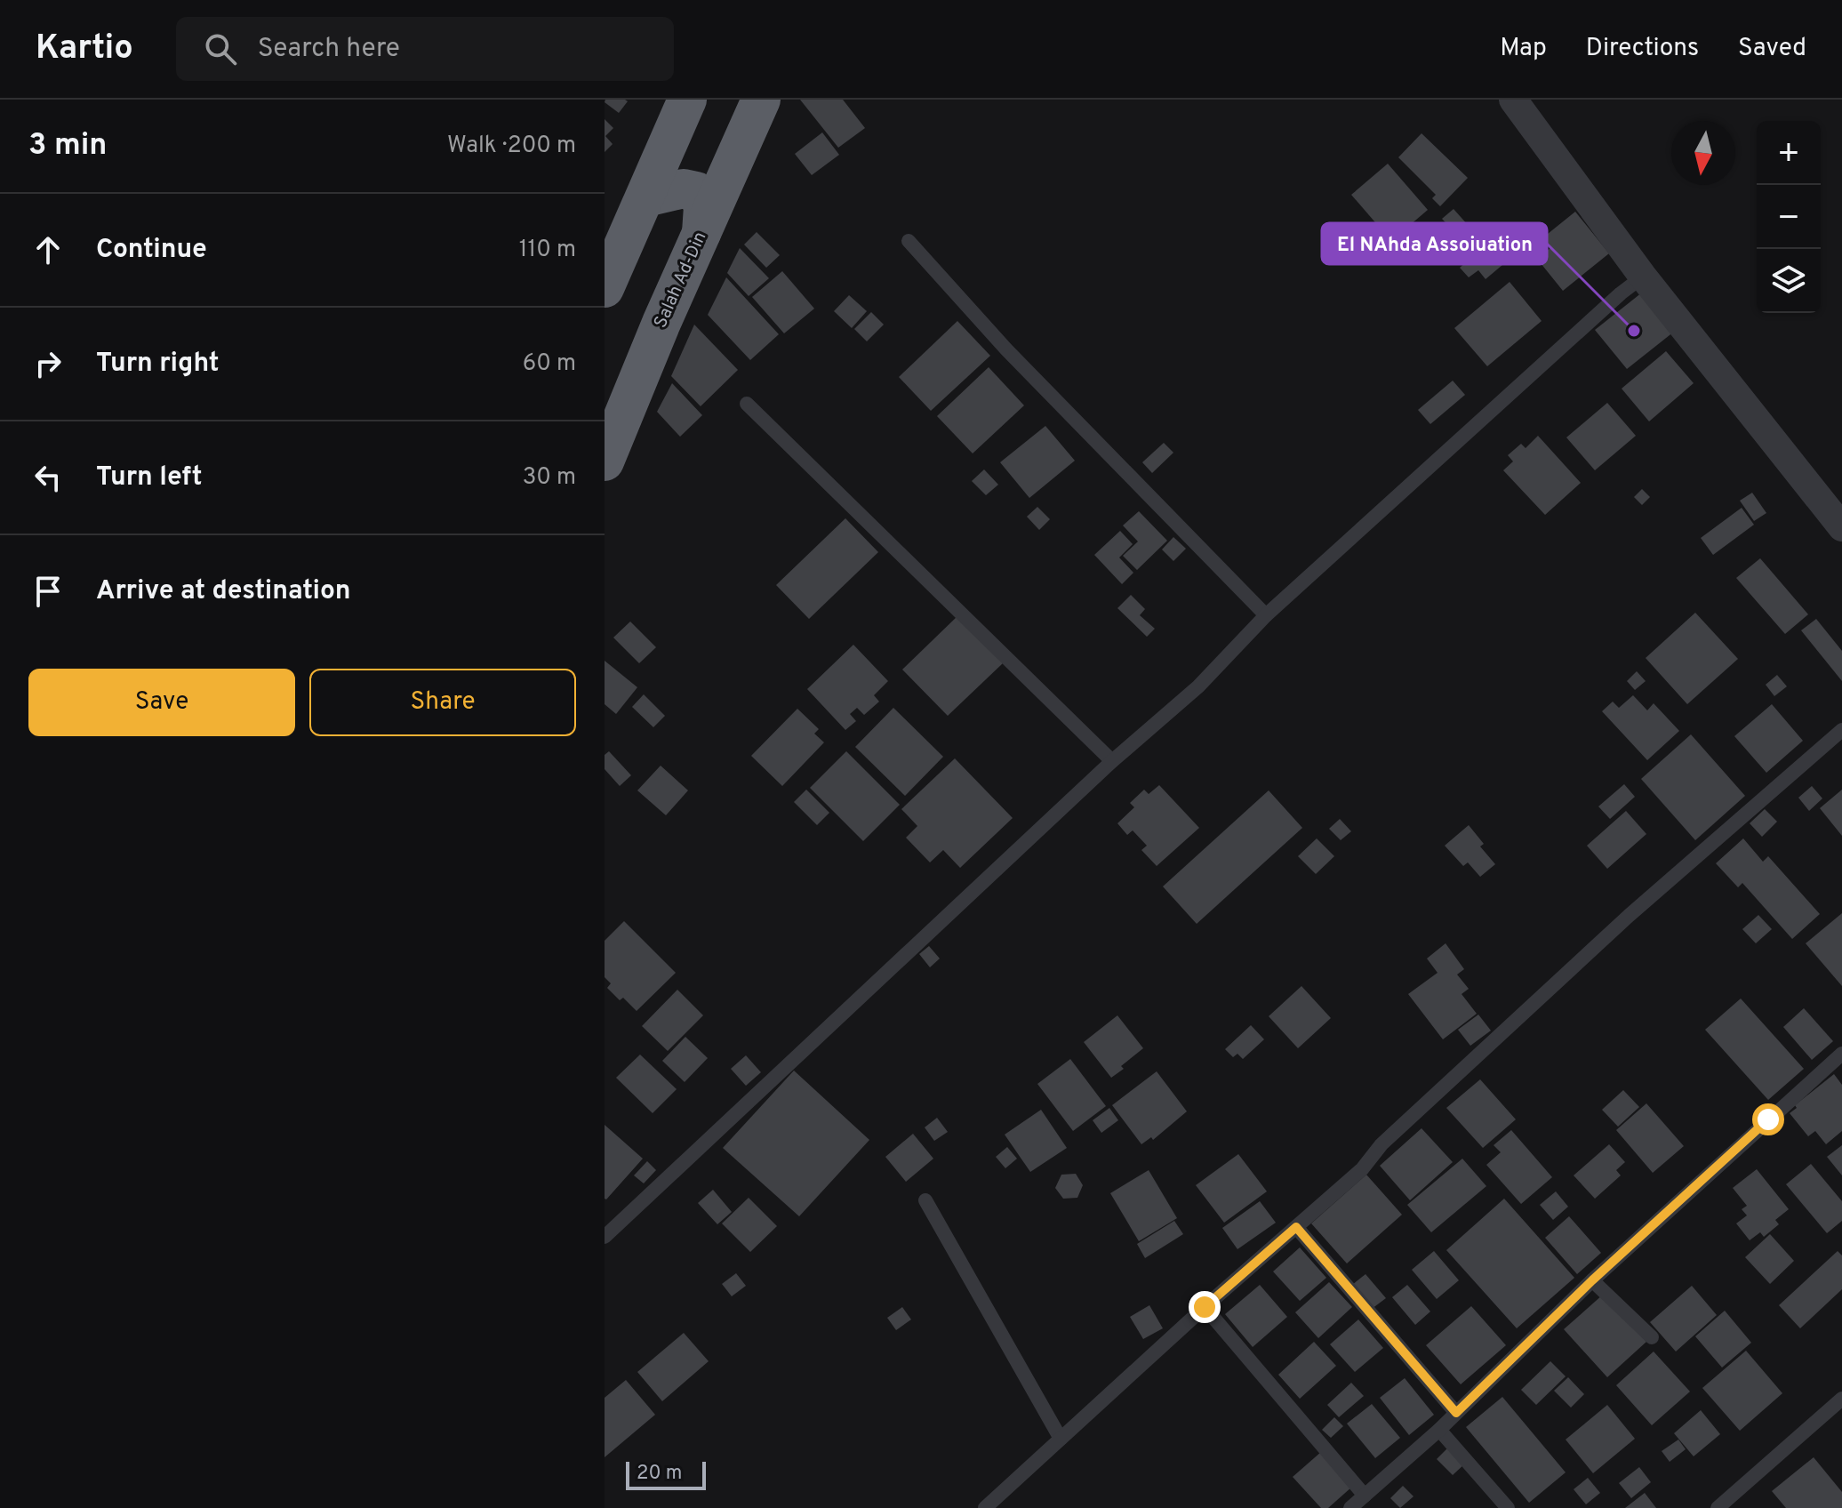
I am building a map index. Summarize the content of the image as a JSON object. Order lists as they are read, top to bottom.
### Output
{
  "streets": {
    "highway": ["Salah Ad-Din"]
  },
  "places": ["El NAhda Assoiuation"],
  "scale_bar": "20 m",
  "north": "bottom",
  "page": {
    "header": "Kartio",
    "search": "Search here",
    "nav": ["Map", "Directions", "Saved"],
    "heading": ["3 min", "Walk · 200 m"],
    "map_buttons": ["+", "−"],
    "list": [
      ["Continue", "110 m"],
      ["Turn right", "60 m"],
      ["Turn left", "30 m"],
      "Arrive at destination"
    ],
    "buttons": ["Save", "Share"],
    "scale": "20 m"
  }
}
